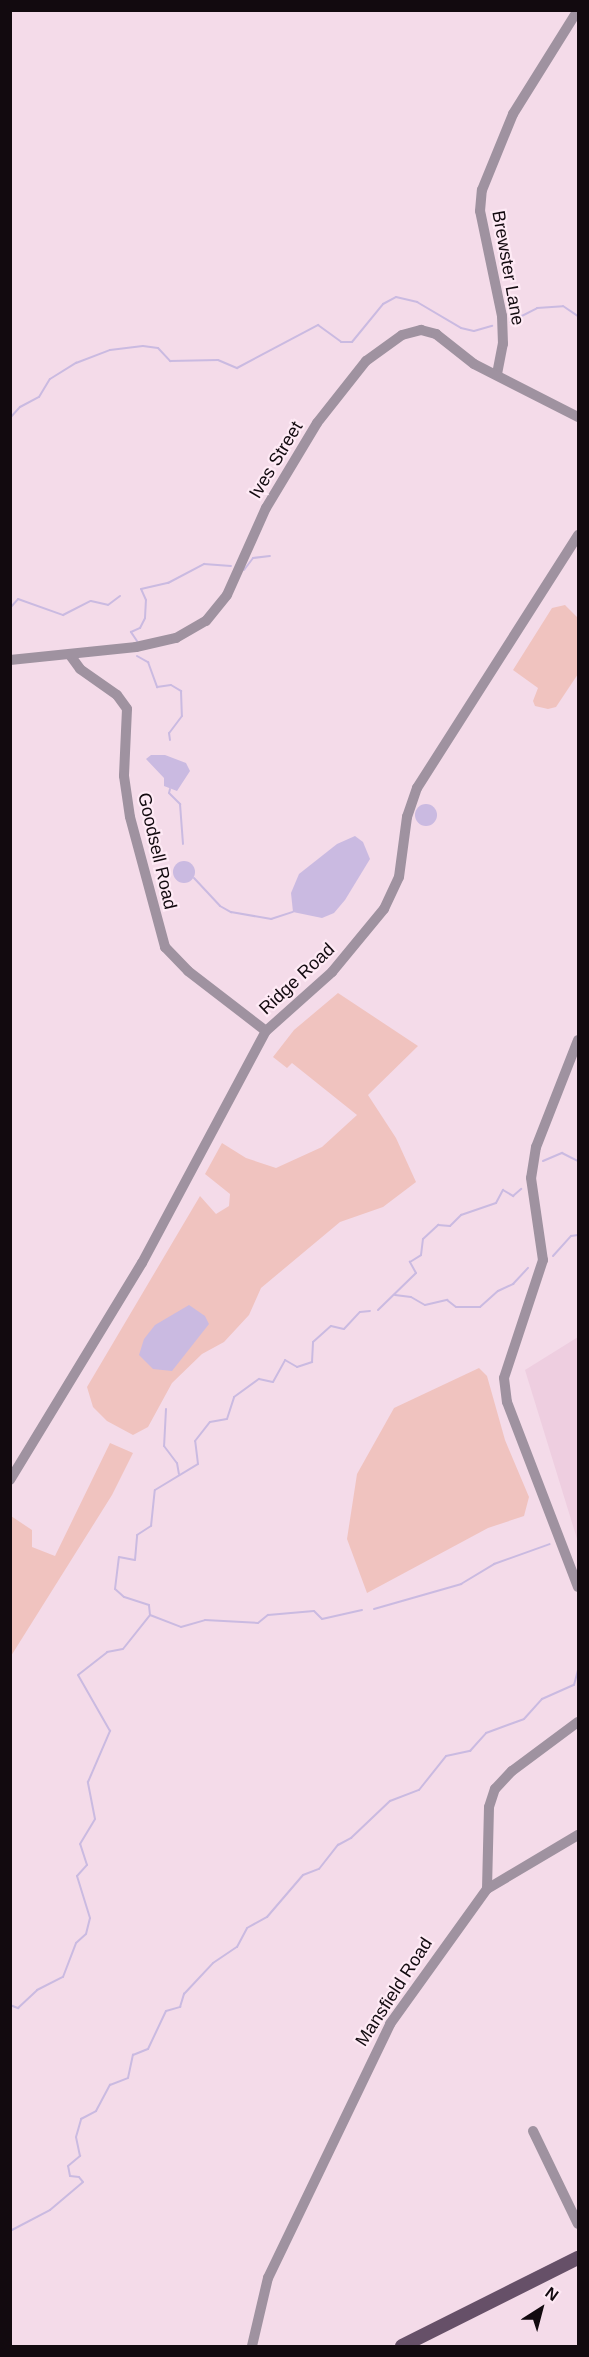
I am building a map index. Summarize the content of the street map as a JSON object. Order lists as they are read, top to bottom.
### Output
{
  "streets": {
    "street": [
      "Brewster Lane",
      "Ives Street",
      "Goodsell Road",
      "Ridge Road",
      "Mansfield Road"
    ]
  },
  "crossings": [
    ["Brewster Lane", "Ives Street"],
    ["Ives Street", "Goodsell Road"],
    ["Goodsell Road", "Ridge Road"]
  ],
  "north": "top right"
}
